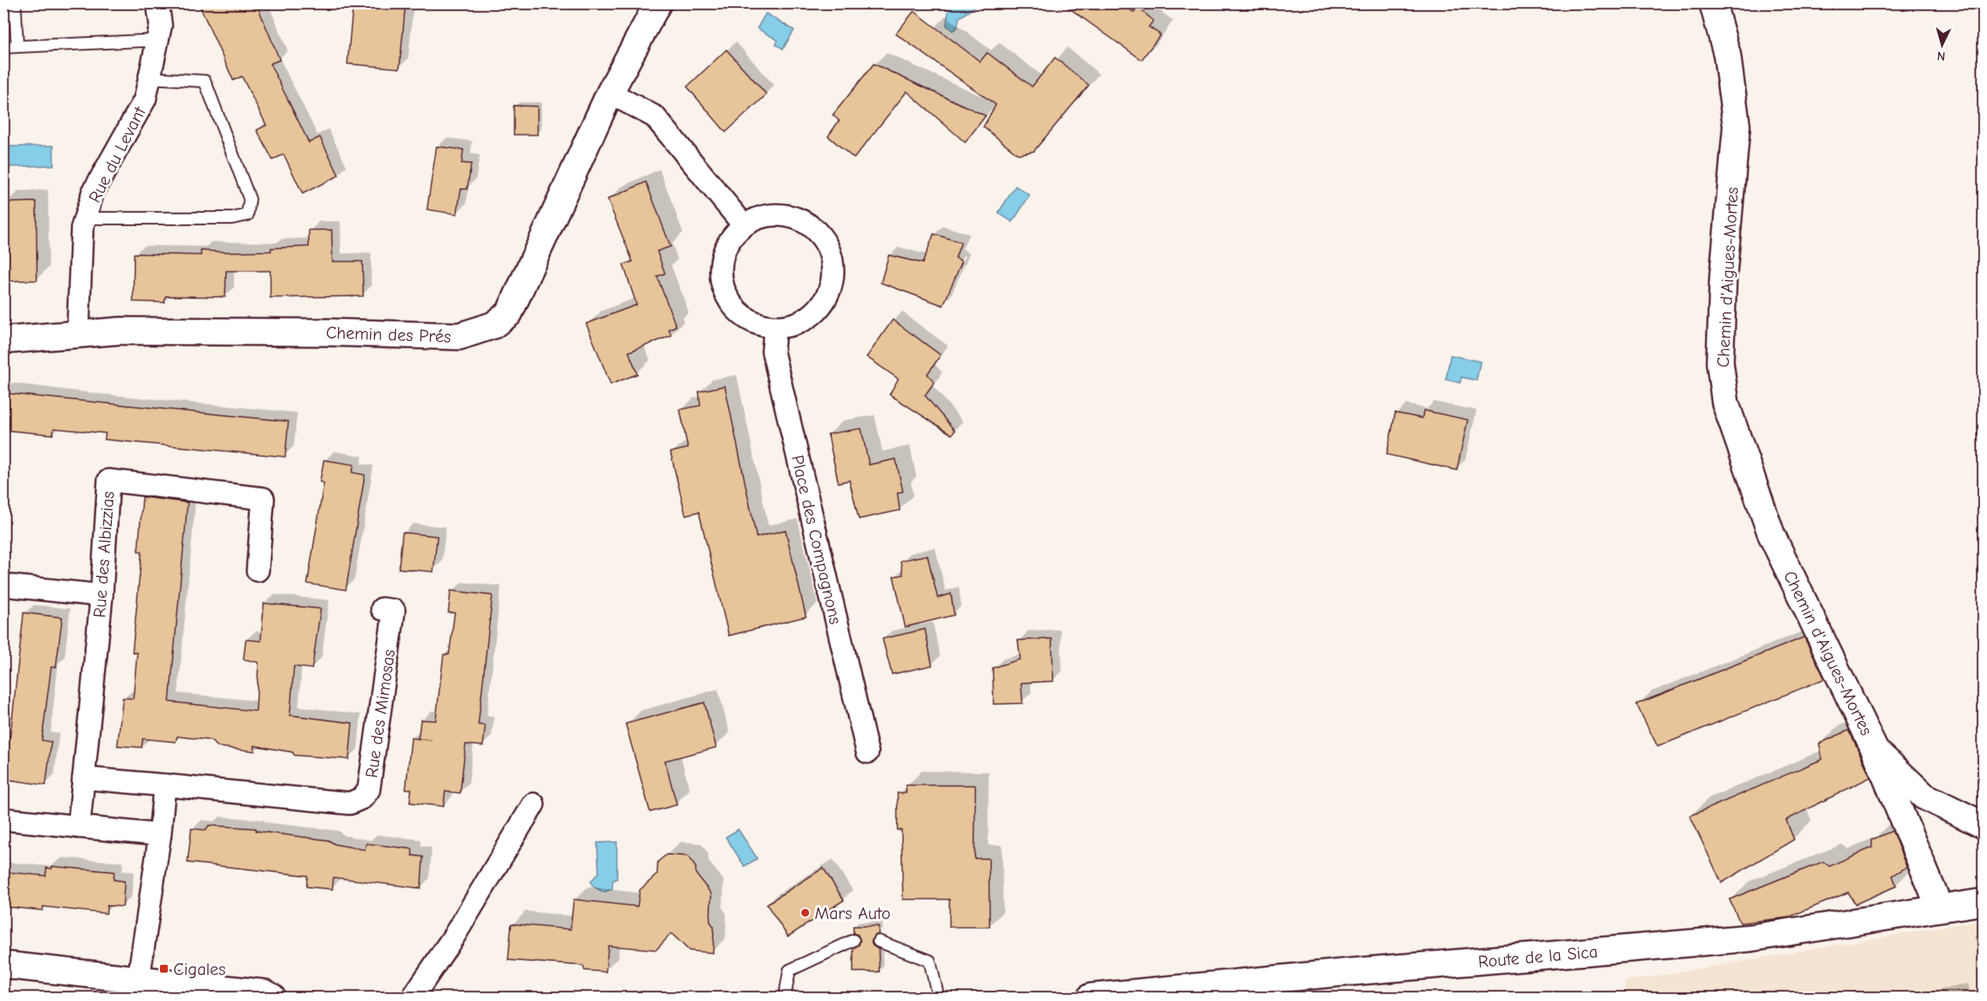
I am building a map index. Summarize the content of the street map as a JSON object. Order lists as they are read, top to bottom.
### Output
{
  "streets": {
    "street": [
      "Rue du Levant",
      "Chemin d'Aigues-Mortes",
      "Chemin des Prés",
      "Place des Compagnons",
      "Rue des Albizzias",
      "Rue des Mimosas",
      "Route de la Sica"
    ]
  },
  "crossings": [
    ["Rue du Levant", "Chemin des Prés"],
    ["Chemin d'Aigues-Mortes", "Route de la Sica"],
    ["Rue des Albizzias", "Rue des Mimosas"]
  ],
  "places": {
    "other": ["Mars Auto"],
    "transit": ["Cigales"]
  },
  "north": "bottom"
}
